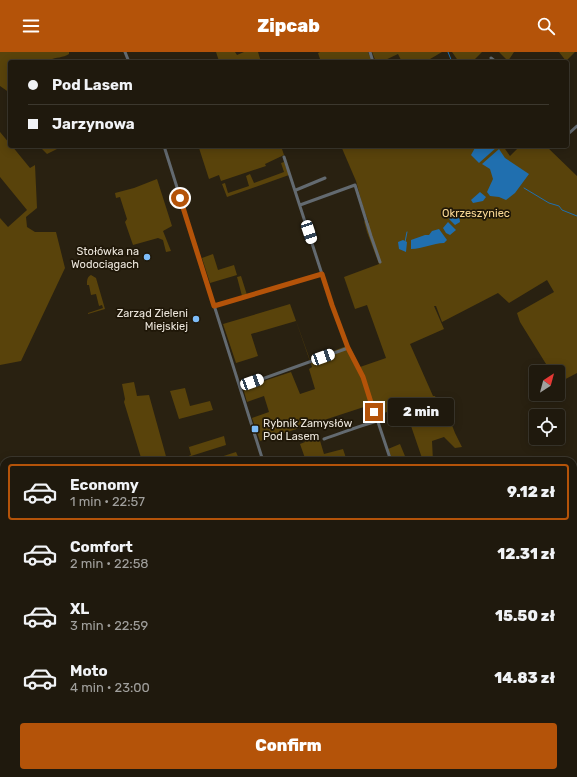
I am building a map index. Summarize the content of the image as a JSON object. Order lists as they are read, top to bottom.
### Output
{
  "parks": ["Okrzeszyniec"],
  "places": {
    "other": ["Stołówka na Wodociągach", "Zarząd Zieleni Miejskiej"],
    "transit": ["Rybnik Zamysłów Pod Lasem"]
  },
  "north": "top right",
  "page": {
    "header": "Zipcab",
    "banner": ["Pod Lasem", "Jarzynowa"],
    "bubble": "2 min",
    "list": [
      {
        "name": "Economy",
        "note": "1 min · 22:57",
        "value": "9.12 zł"
      },
      {
        "name": "Comfort",
        "note": "2 min · 22:58",
        "value": "12.31 zł"
      },
      {
        "name": "XL",
        "note": "3 min · 22:59",
        "value": "15.50 zł"
      },
      {
        "name": "Moto",
        "note": "4 min · 23:00",
        "value": "14.83 zł"
      }
    ],
    "buttons": "Confirm"
  }
}
